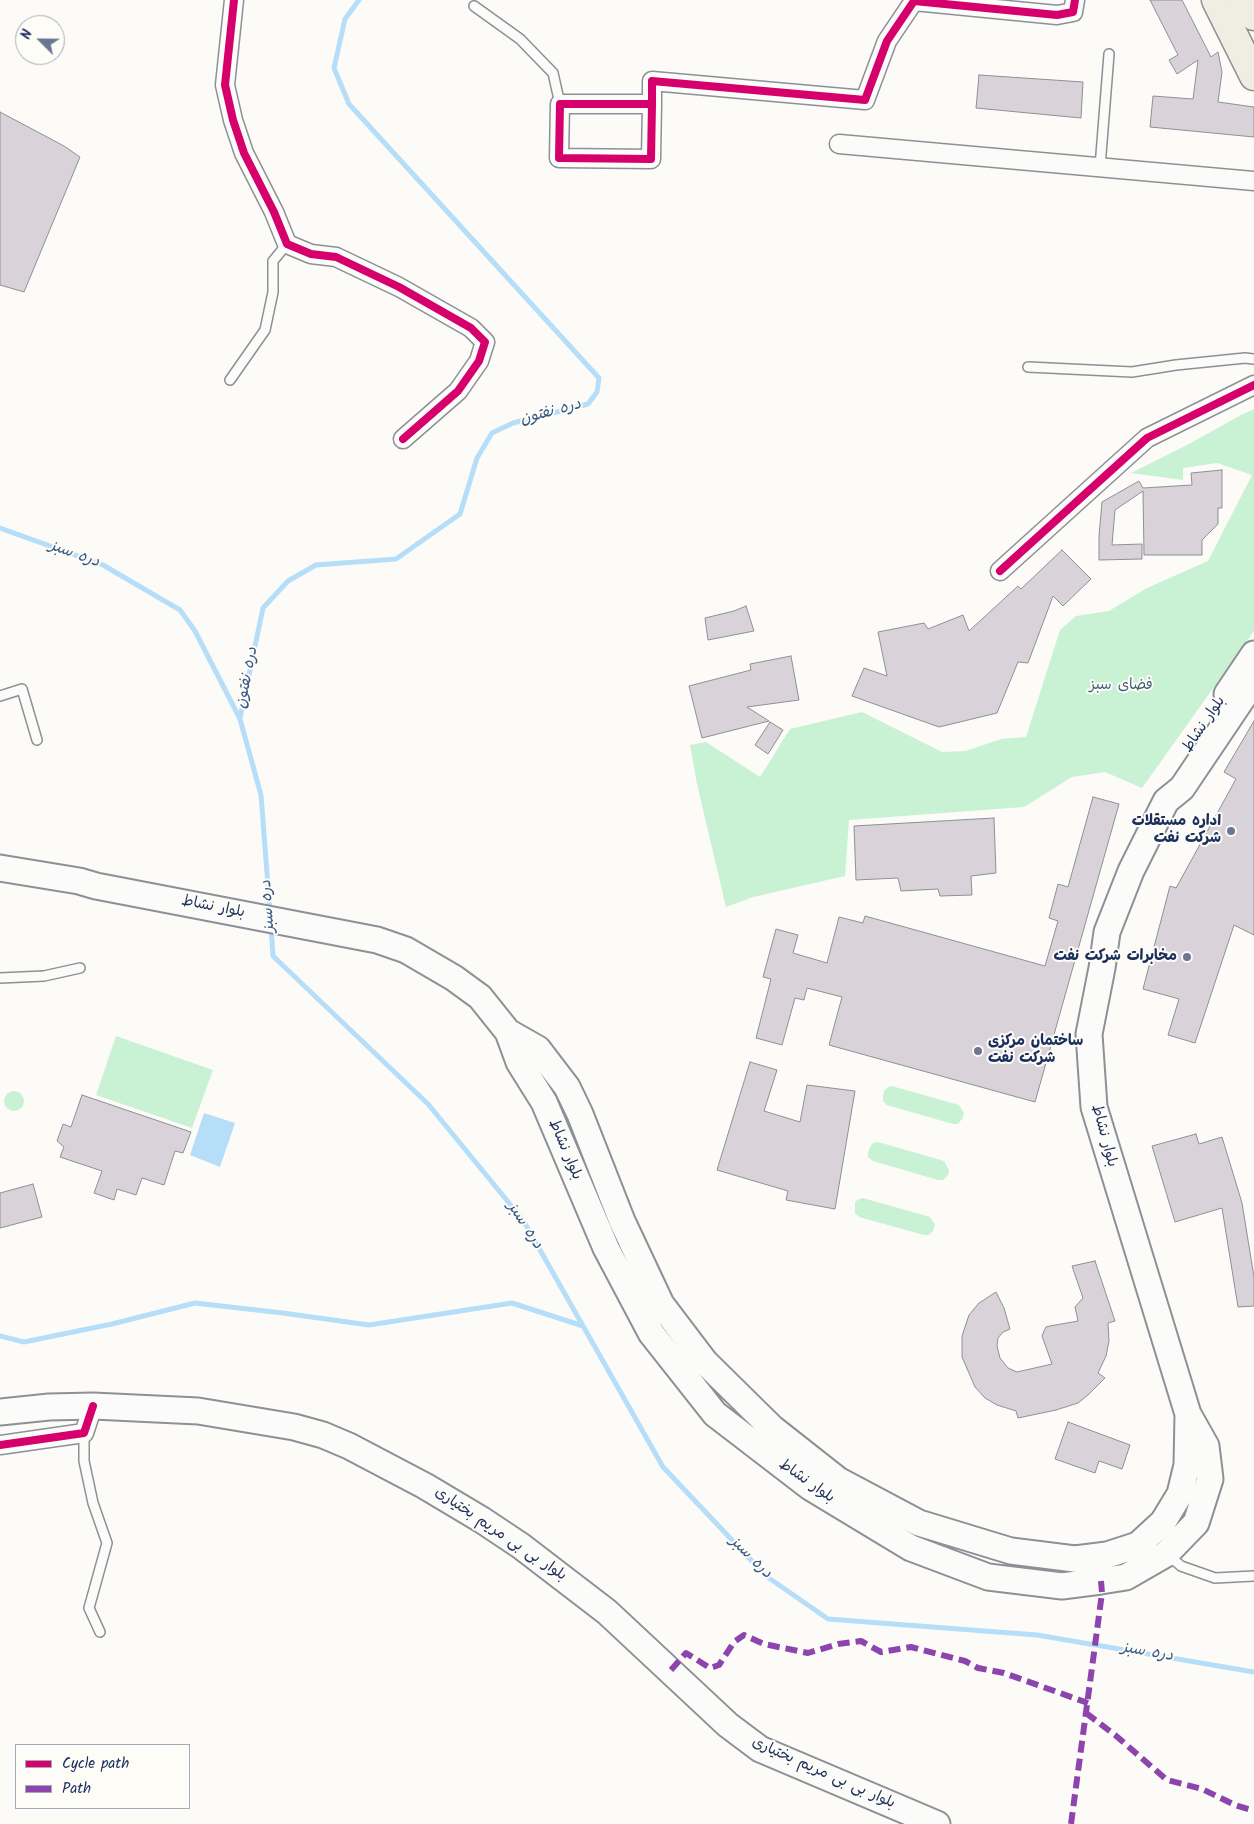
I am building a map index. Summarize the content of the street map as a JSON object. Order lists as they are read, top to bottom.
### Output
{
  "streets": {
    "main road": ["بلوار نشاط", "بلوار بی بی مریم بختیاری"]
  },
  "water": ["دره نفتون", "دره سبز"],
  "parks": ["فضای سبز"],
  "places": ["اداره مستقلات شرکت نفت", "مخابرات شرکت نفت", "ساختمان مرکزی شرکت نفت"],
  "legend": ["Cycle path", "Path"],
  "north": "top left"
}
